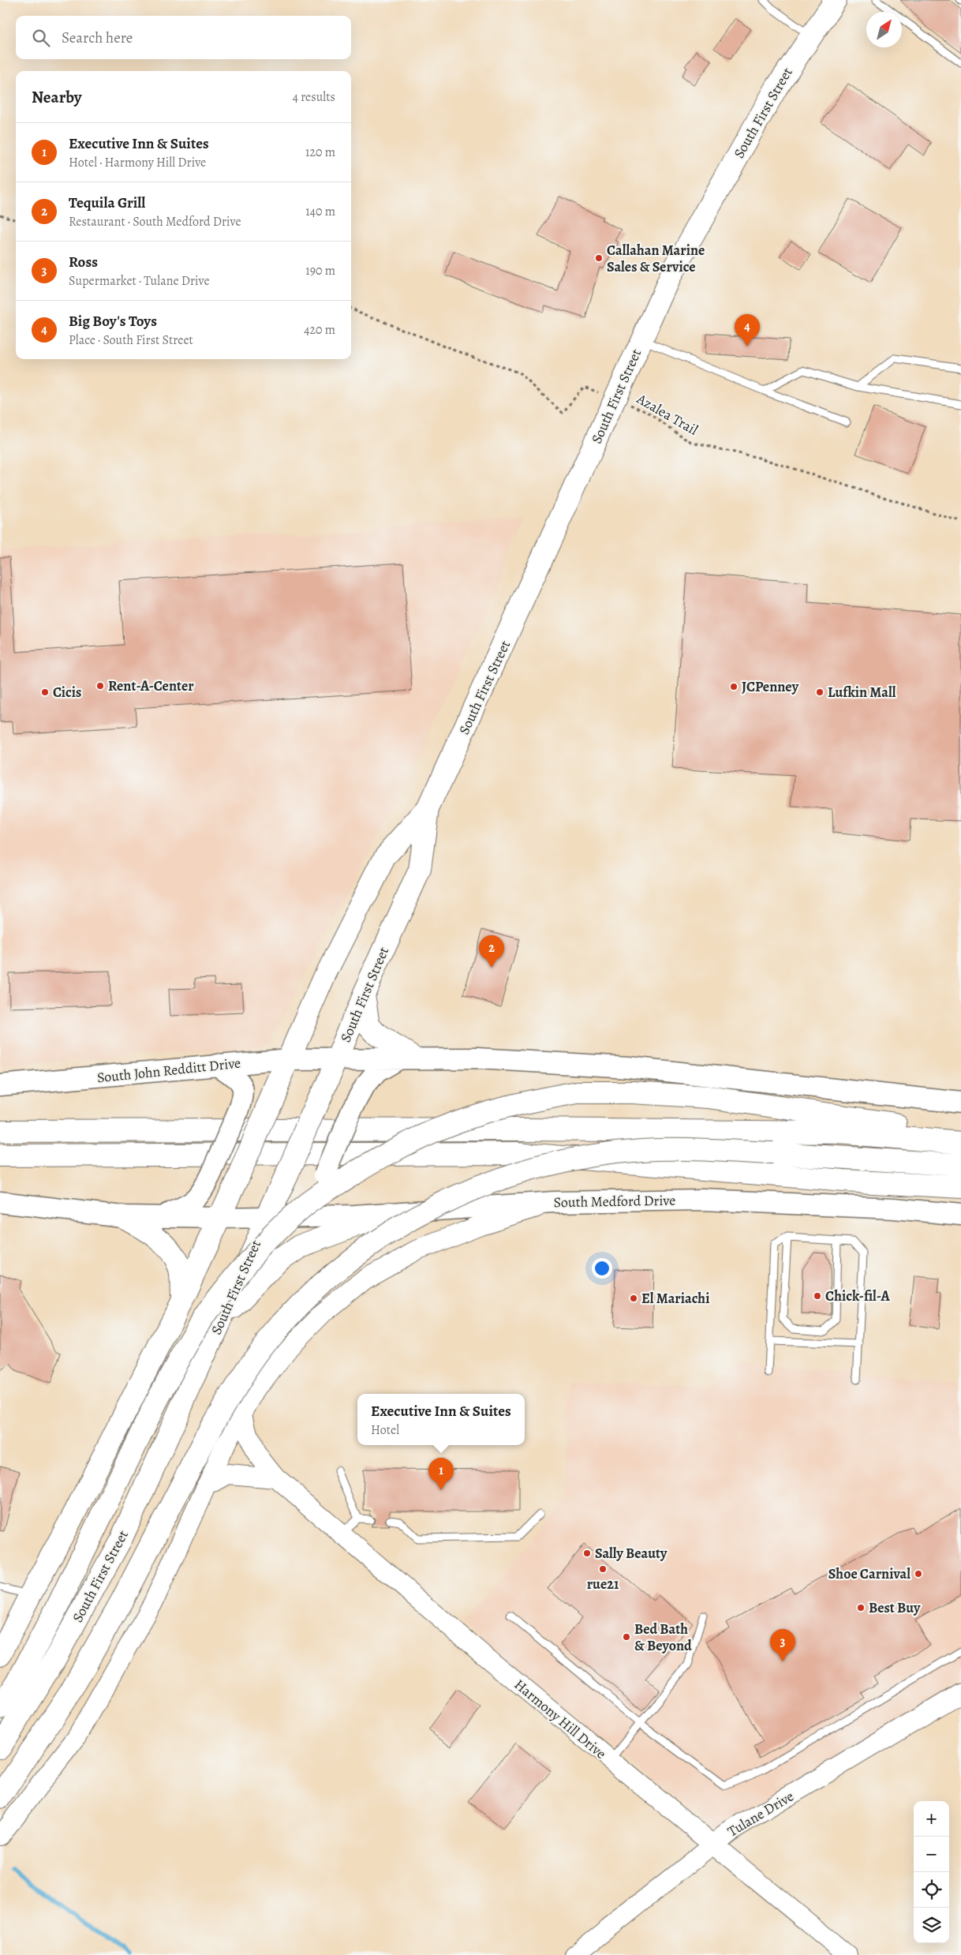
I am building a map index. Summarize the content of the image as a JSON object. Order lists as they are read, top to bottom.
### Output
{
  "streets": {
    "main road": ["South First Street", "South John Redditt Drive", "South Medford Drive"],
    "street": ["Harmony Hill Drive", "Tulane Drive"],
    "path": ["Azalea Trail"]
  },
  "crossings": [
    ["South First Street", "South John Redditt Drive"],
    ["South First Street", "South Medford Drive"],
    ["Harmony Hill Drive", "Tulane Drive"]
  ],
  "places": [
    "Callahan Marine Sales & Service",
    "Rent-A-Center",
    "JCPenney",
    "Cicis",
    "Lufkin Mall",
    "Chick-fil-A",
    "El Mariachi",
    "Sally Beauty",
    "rue21",
    "Shoe Carnival",
    "Best Buy",
    "Bed Bath & Beyond"
  ],
  "north": "top right",
  "page": {
    "search": "Search here",
    "heading": ["Nearby", "4 results"],
    "list": [
      {
        "mark": "1",
        "name": "Executive Inn & Suites",
        "note": "Hotel · Harmony Hill Drive",
        "value": "120 m"
      },
      {
        "mark": "2",
        "name": "Tequila Grill",
        "note": "Restaurant · South Medford Drive",
        "value": "140 m"
      },
      {
        "mark": "3",
        "name": "Ross",
        "note": "Supermarket · Tulane Drive",
        "value": "190 m"
      },
      {
        "mark": "4",
        "name": "Big Boy's Toys",
        "note": "Place · South First Street",
        "value": "420 m"
      }
    ],
    "pins": [
      "4",
      "2",
      "1",
      "3"
    ],
    "popup": ["Executive Inn & Suites", "Hotel"],
    "map_buttons": ["+", "−"]
  }
}
